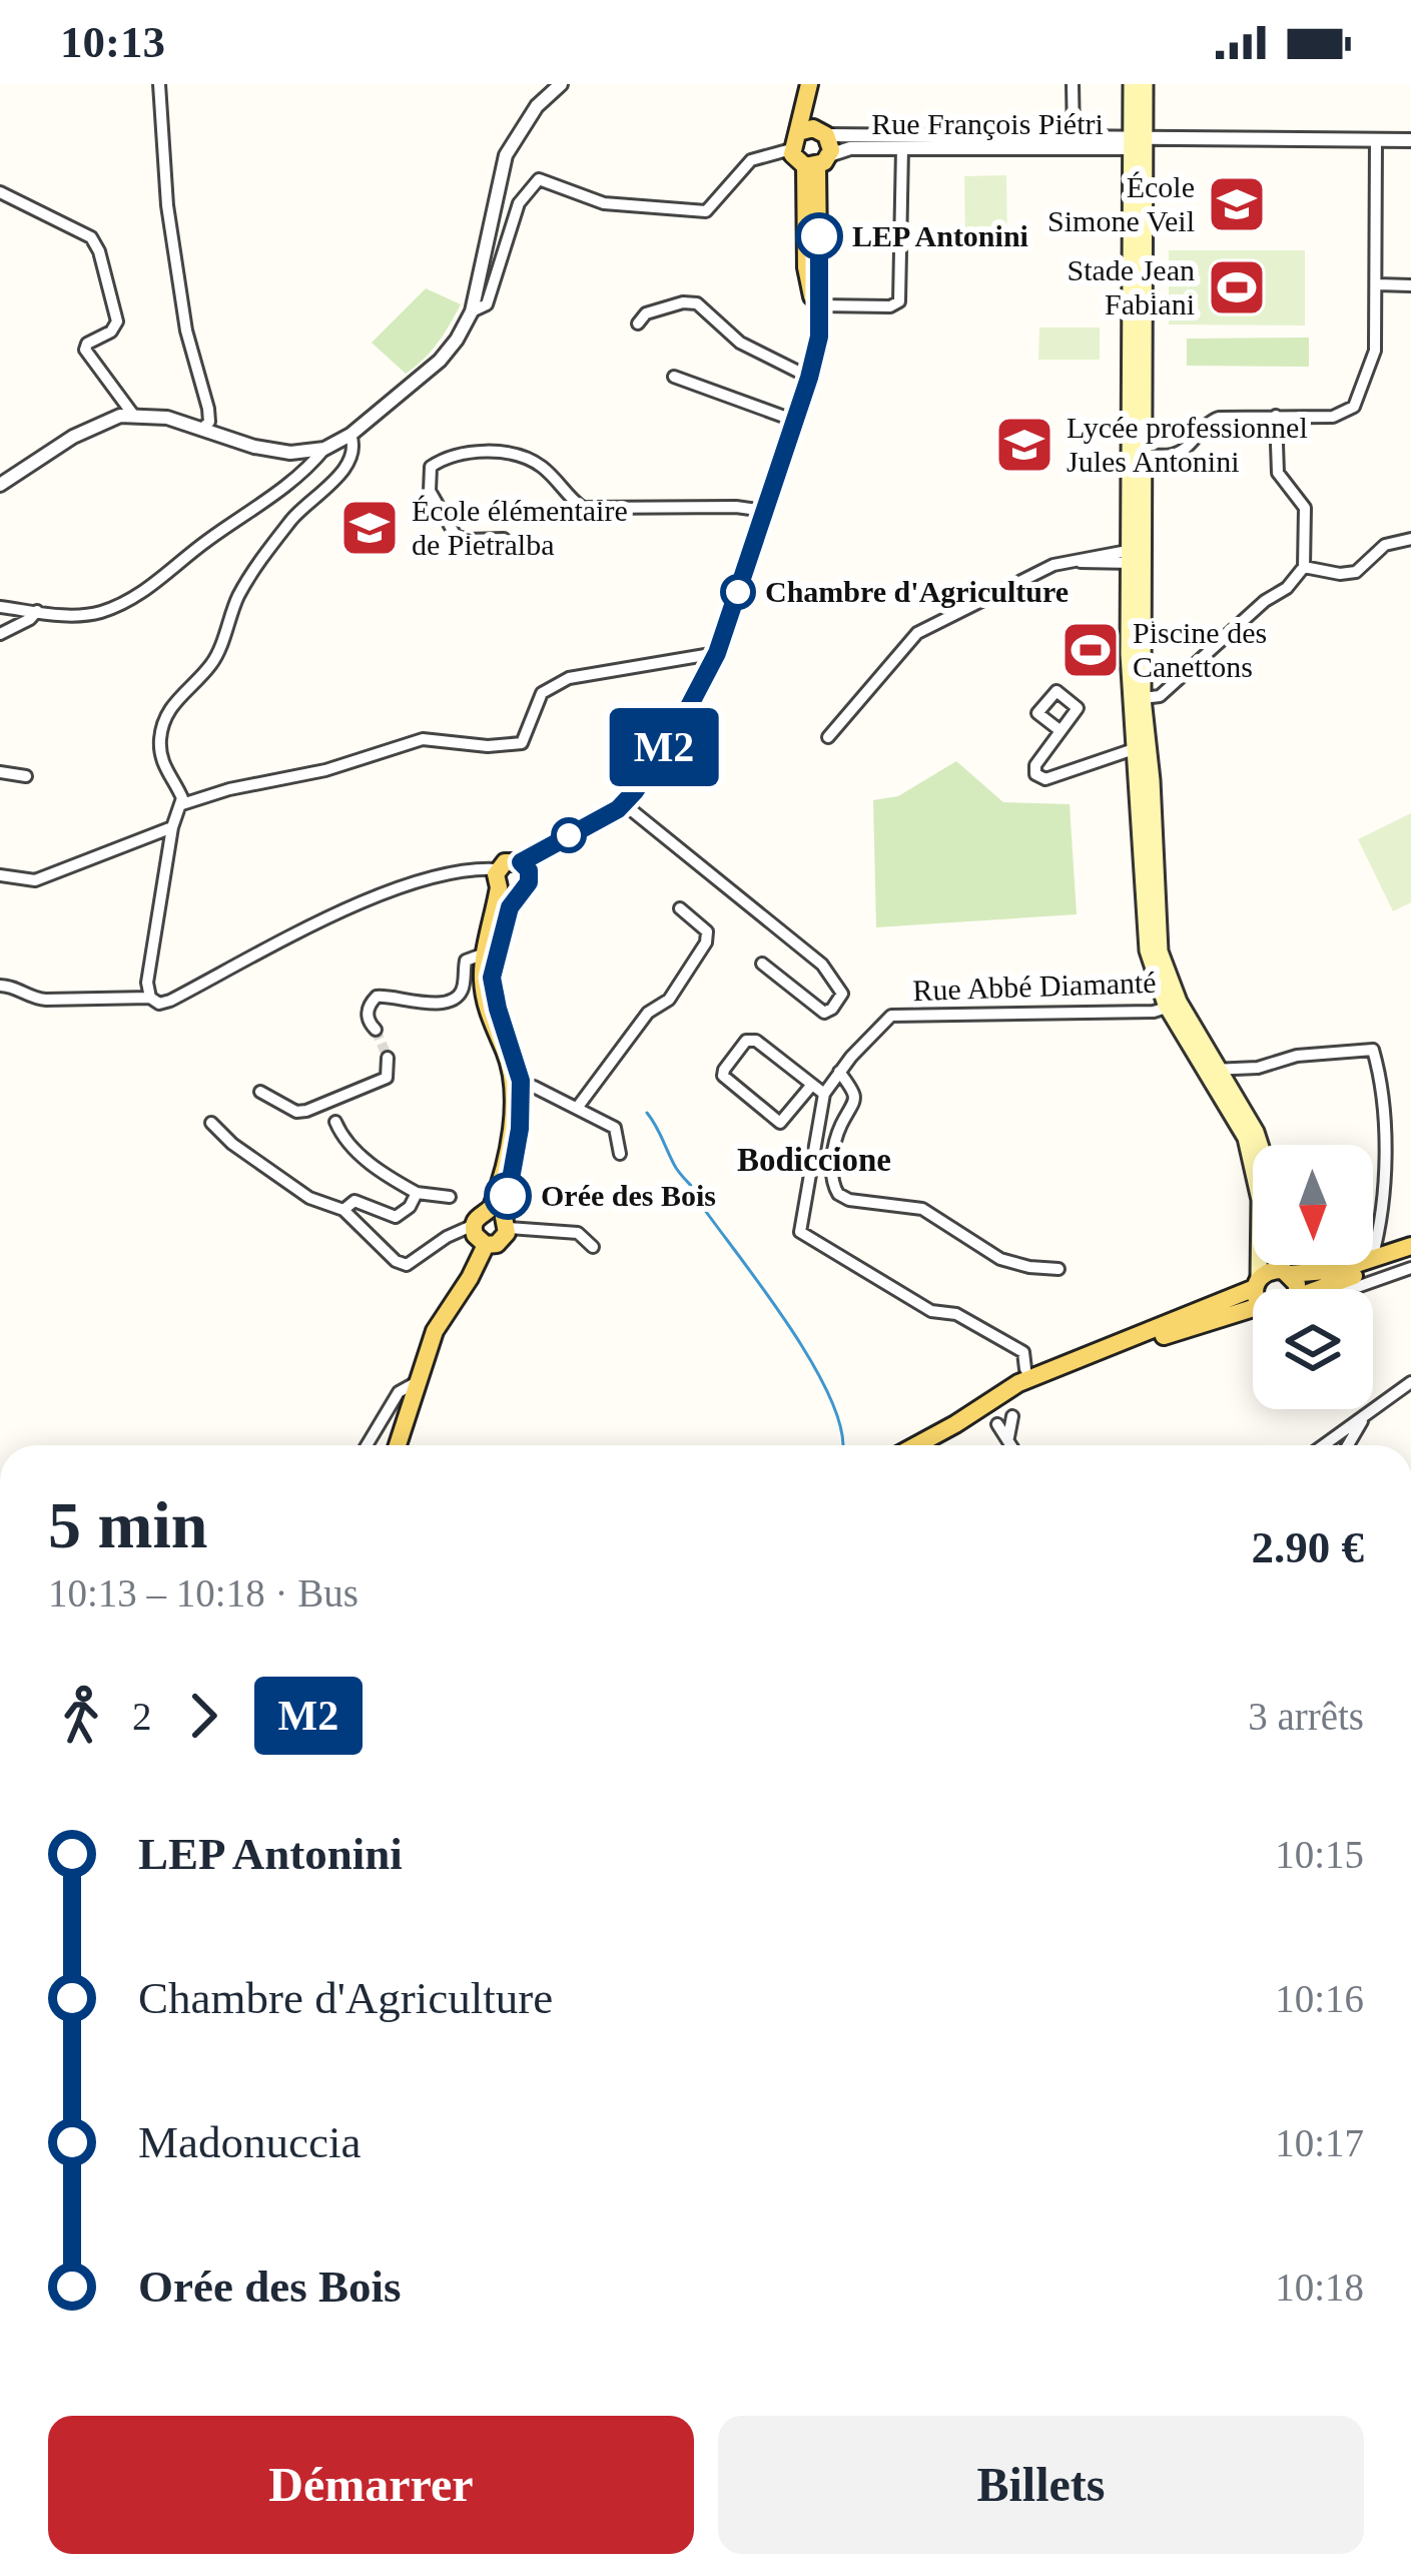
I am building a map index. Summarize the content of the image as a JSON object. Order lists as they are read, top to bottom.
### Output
{
  "streets": {
    "street": ["Rue François Piétri", "Rue Abbé Diamanté"]
  },
  "districts": ["Bodiccione"],
  "places": {
    "school or university": ["École Simone Veil", "Lycée professionnel Jules Antonini", "École élémentaire de Pietralba"],
    "other": ["LEP Antonini", "Chambre d'Agriculture", "Orée des Bois"],
    "sports": ["Stade Jean Fabiani", "Piscine des Canettons"]
  },
  "lines": ["bus line M2"],
  "north": "bottom",
  "page": {
    "status": "10:13",
    "on_map": "M2",
    "heading": ["5 min", "10:13 – 10:18 · Bus", "2.90 €"],
    "legs": ["2", "M2", "3 arrêts"],
    "list": [
      {
        "name": "LEP Antonini",
        "value": "10:15"
      },
      {
        "name": "Chambre d'Agriculture",
        "value": "10:16"
      },
      {
        "name": "Madonuccia",
        "value": "10:17"
      },
      {
        "name": "Orée des Bois",
        "value": "10:18"
      }
    ],
    "buttons": ["Démarrer", "Billets"]
  }
}
